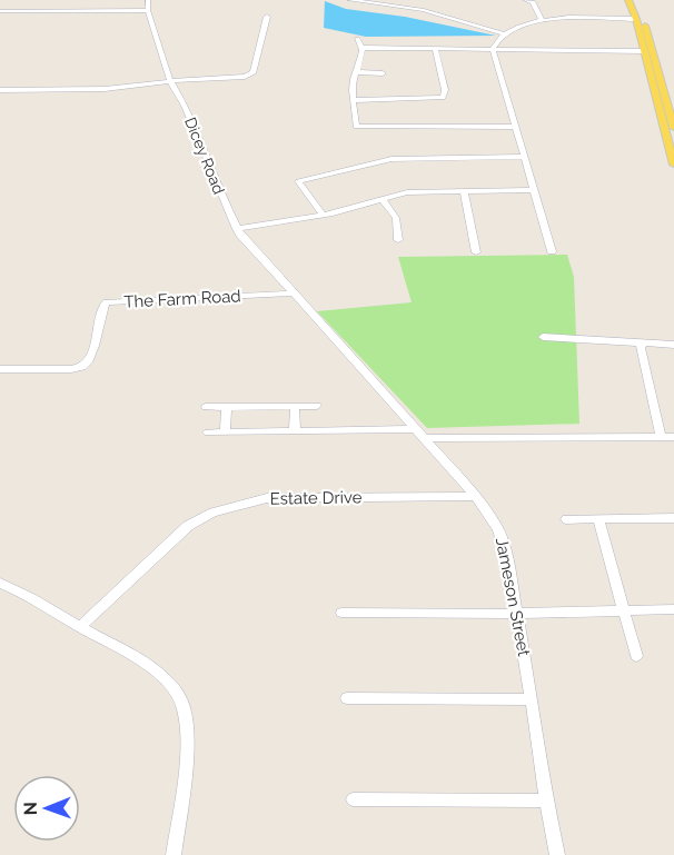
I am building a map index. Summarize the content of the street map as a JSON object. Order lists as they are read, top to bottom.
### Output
{
  "streets": {
    "street": [
      "Dicey Road",
      "The Farm Road",
      "Estate Drive",
      "Jameson Street"
    ]
  },
  "crossings": [
    ["Dicey Road", "The Farm Road"],
    ["Dicey Road", "Jameson Street"],
    ["The Farm Road", "Jameson Street"],
    ["Estate Drive", "Jameson Street"]
  ],
  "north": "left"
}
